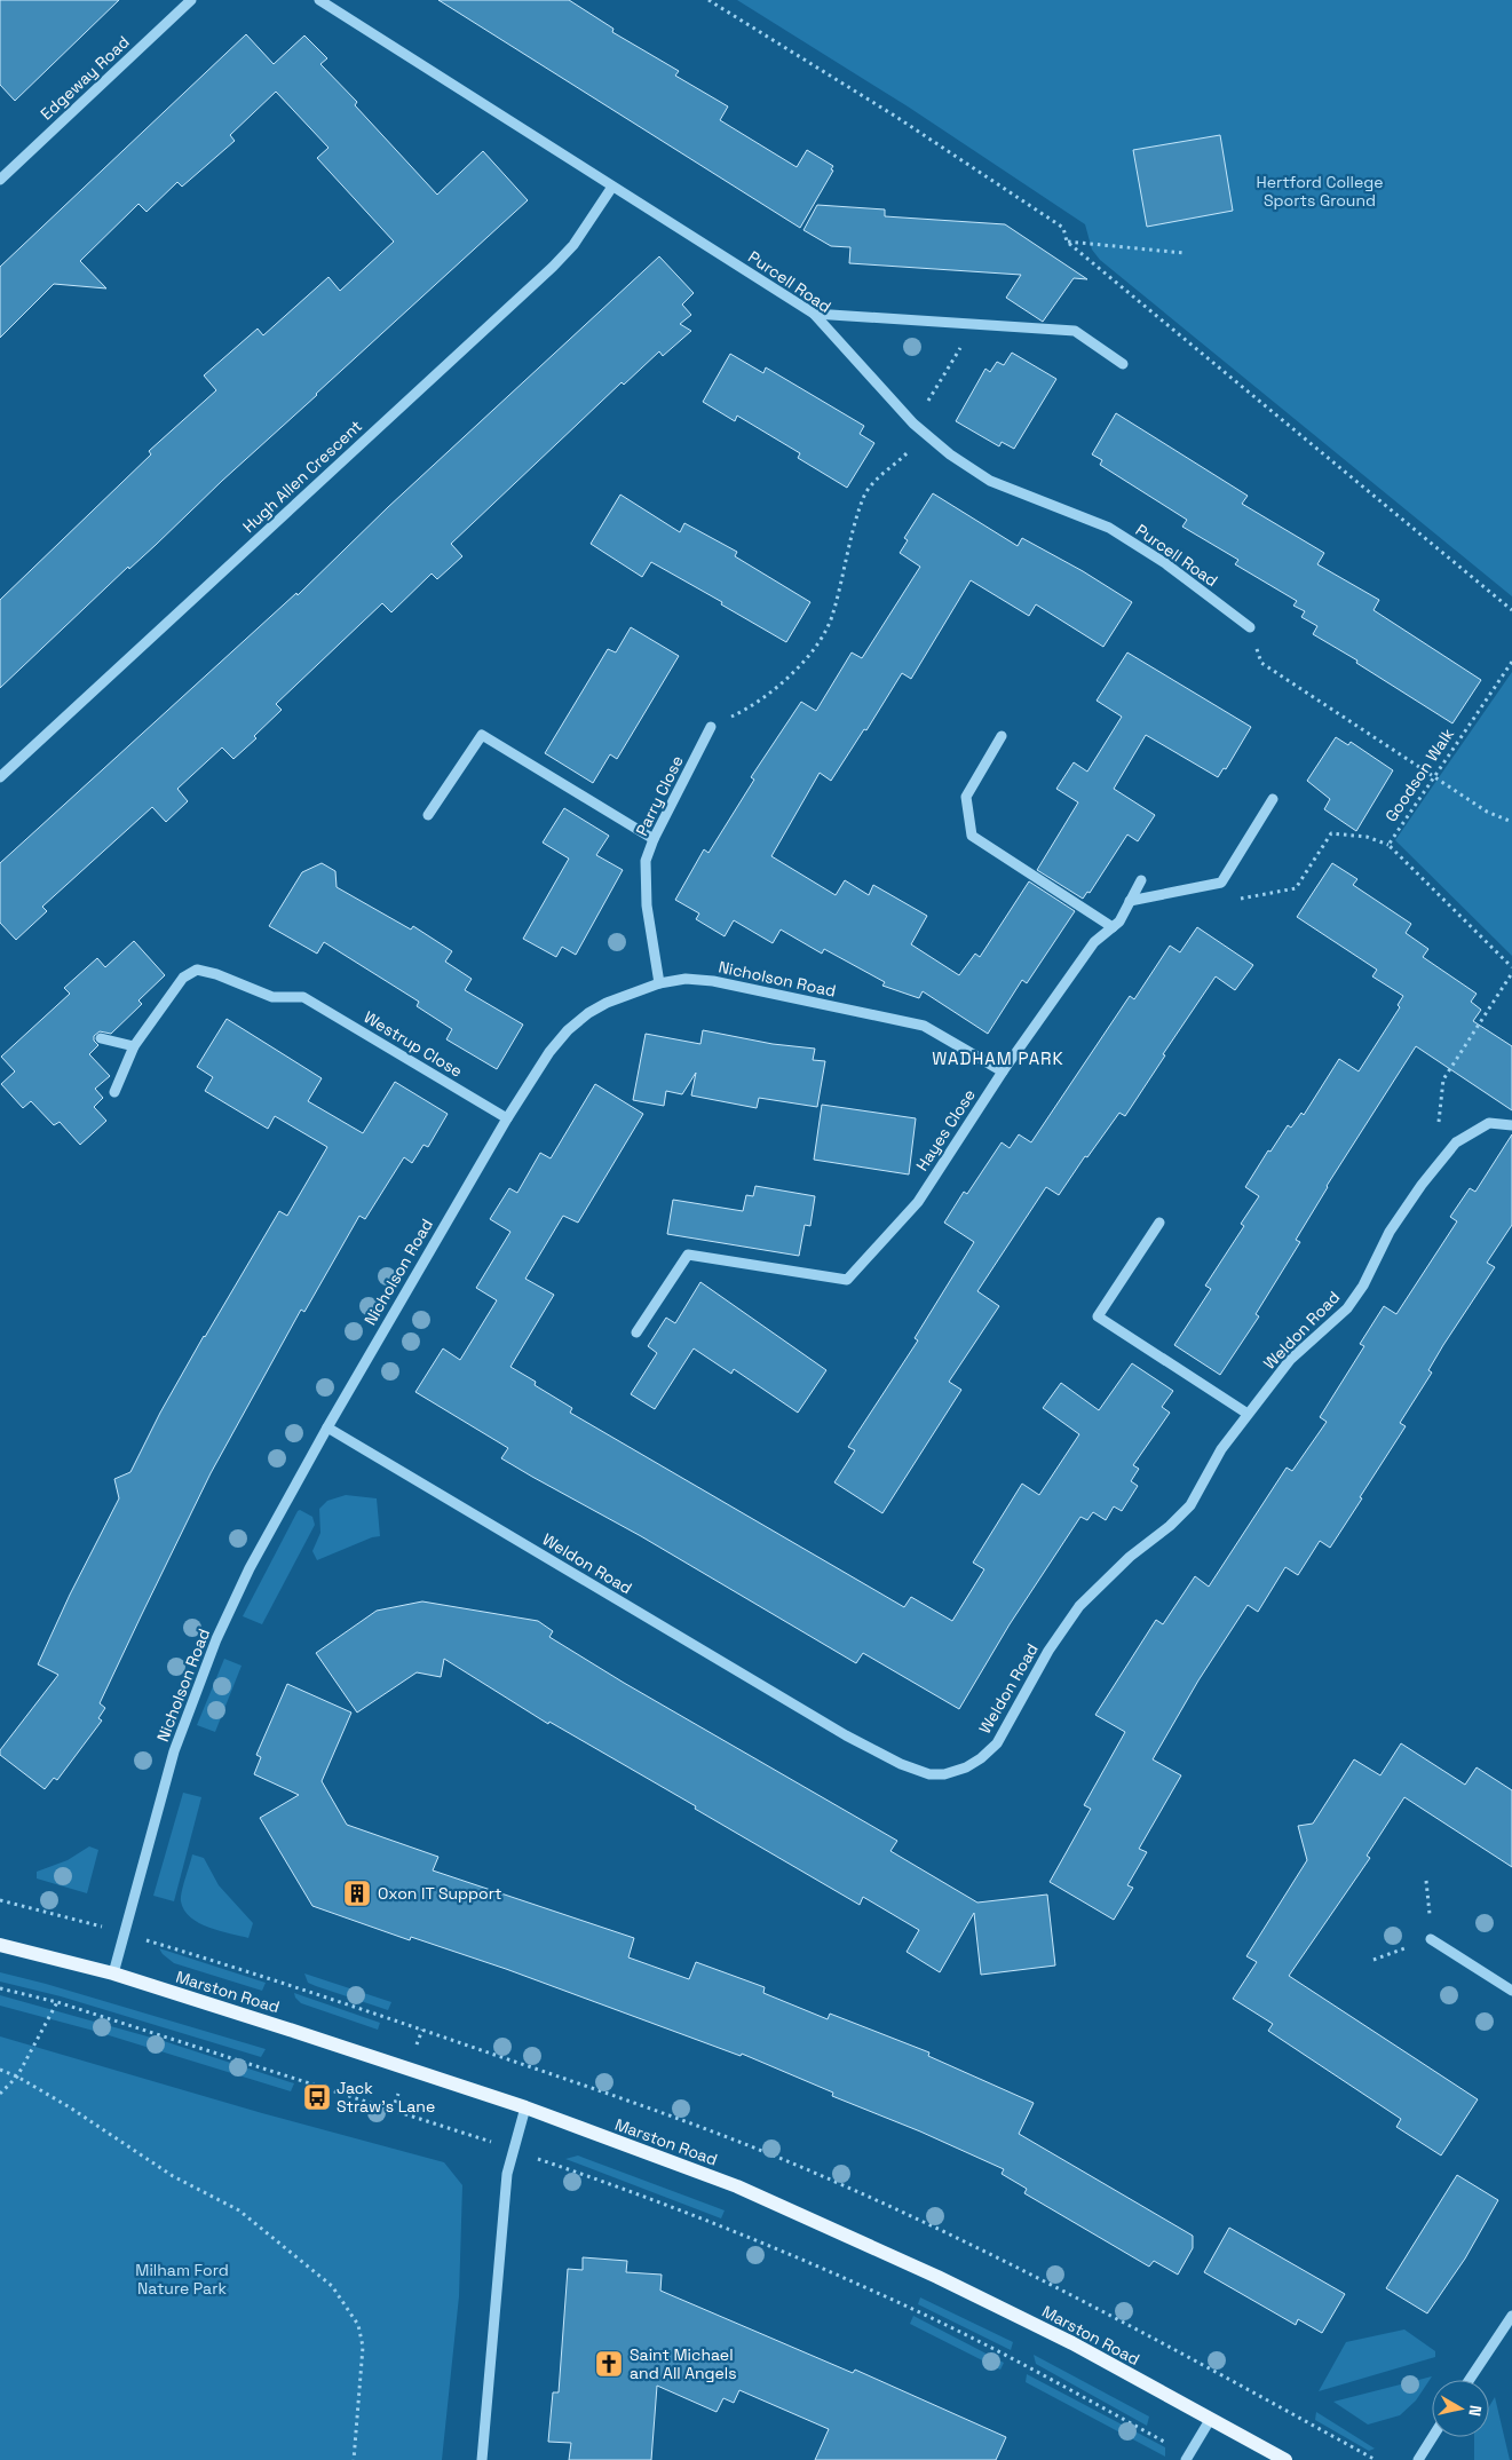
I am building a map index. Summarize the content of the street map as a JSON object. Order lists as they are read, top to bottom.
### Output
{
  "streets": {
    "main road": ["Marston Road"],
    "street": [
      "Edgeway Road",
      "Purcell Road",
      "Hugh Allen Crescent",
      "Parry Close",
      "Nicholson Road",
      "Westrup Close",
      "Hayes Close",
      "Weldon Road"
    ],
    "path": ["Goodson Walk"]
  },
  "crossings": [
    ["Purcell Road", "Hugh Allen Crescent"],
    ["Parry Close", "Nicholson Road"],
    ["Nicholson Road", "Westrup Close"],
    ["Nicholson Road", "Hayes Close"],
    ["Nicholson Road", "Weldon Road"],
    ["Nicholson Road", "Marston Road"]
  ],
  "districts": ["WADHAM PARK"],
  "parks": ["Hertford College Sports Ground", "Milham Ford Nature Park"],
  "places": {
    "building": ["Oxon IT Support"],
    "bus stop": ["Jack Straw's Lane"],
    "church": ["Saint Michael and All Angels"]
  },
  "north": "right"
}
